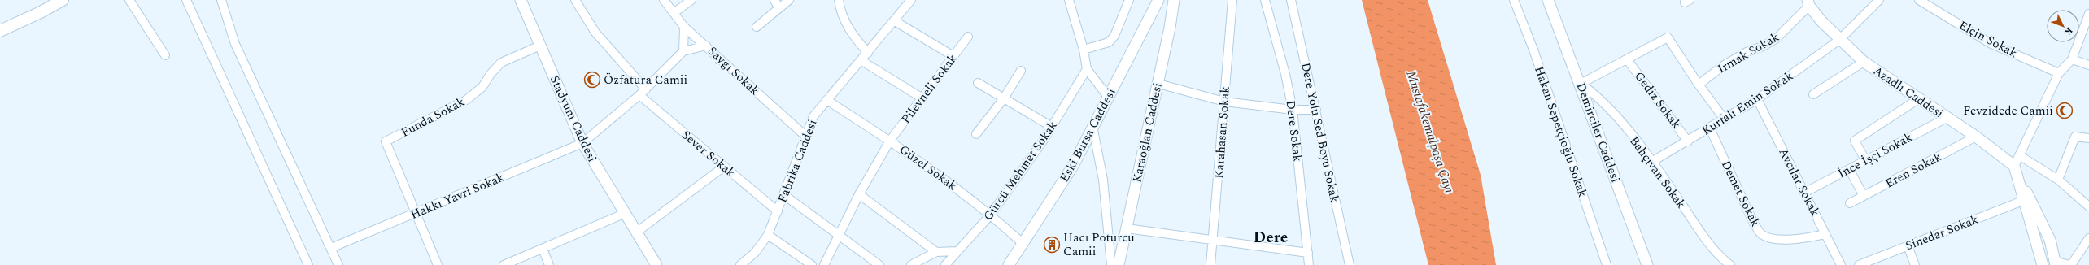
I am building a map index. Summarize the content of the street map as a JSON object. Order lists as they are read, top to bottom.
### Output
{
  "streets": {
    "street": [
      "Elçin Sokak",
      "Irmak Sokak",
      "Saygı Sokak",
      "Pilevneli Sokak",
      "Azadlı Caddesi",
      "Gediz Sokak",
      "Kurfalı Emin Sokak",
      "Funda Sokak",
      "Stadyum Caddesi",
      "Dere Sokak",
      "Hakan Sepetçioğlu Sokak",
      "Karaoğlan Caddesi",
      "Karahasan Sokak",
      "Dere Yolu Sed Boyu Sokak",
      "Demirciler Caddesi",
      "Eski Bursa Caddesi",
      "Sever Sokak",
      "İnce İşçi Sokak",
      "Fabrika Caddesi",
      "Güzel Sokak",
      "Eren Sokak",
      "Gürcü Mehmet Sokak",
      "Bahçıvan Sokak",
      "Avcılar Sokak",
      "Demet Sokak",
      "Hakkı Yavri Sokak",
      "Sinedar Sokak"
    ]
  },
  "crossings": [
    ["Irmak Sokak", "Azadlı Caddesi"],
    ["Saygı Sokak", "Fabrika Caddesi"],
    ["Pilevneli Sokak", "Güzel Sokak"],
    ["Azadlı Caddesi", "Kurfalı Emin Sokak"],
    ["Azadlı Caddesi", "İnce İşçi Sokak"],
    ["Azadlı Caddesi", "Eren Sokak"],
    ["Gediz Sokak", "Kurfalı Emin Sokak"],
    ["Kurfalı Emin Sokak", "Bahçıvan Sokak"],
    ["Kurfalı Emin Sokak", "Avcılar Sokak"],
    ["Kurfalı Emin Sokak", "Demet Sokak"],
    ["Funda Sokak", "Stadyum Caddesi"],
    ["Funda Sokak", "Hakkı Yavri Sokak"],
    ["Stadyum Caddesi", "Hakkı Yavri Sokak"],
    ["Demirciler Caddesi", "Bahçıvan Sokak"],
    ["Eski Bursa Caddesi", "Güzel Sokak"],
    ["Sever Sokak", "Fabrika Caddesi"],
    ["Sever Sokak", "Hakkı Yavri Sokak"],
    ["İnce İşçi Sokak", "Avcılar Sokak"],
    ["Fabrika Caddesi", "Güzel Sokak"],
    ["Güzel Sokak", "Gürcü Mehmet Sokak"],
    ["Avcılar Sokak", "Demet Sokak"]
  ],
  "districts": ["Dere"],
  "water": ["Mustafakemalpaşa Çayı"],
  "places": {
    "mosque": ["Özfatura Camii", "Fevzidede Camii"],
    "building": ["Hacı Poturcu Camii"]
  },
  "north": "bottom right"
}
